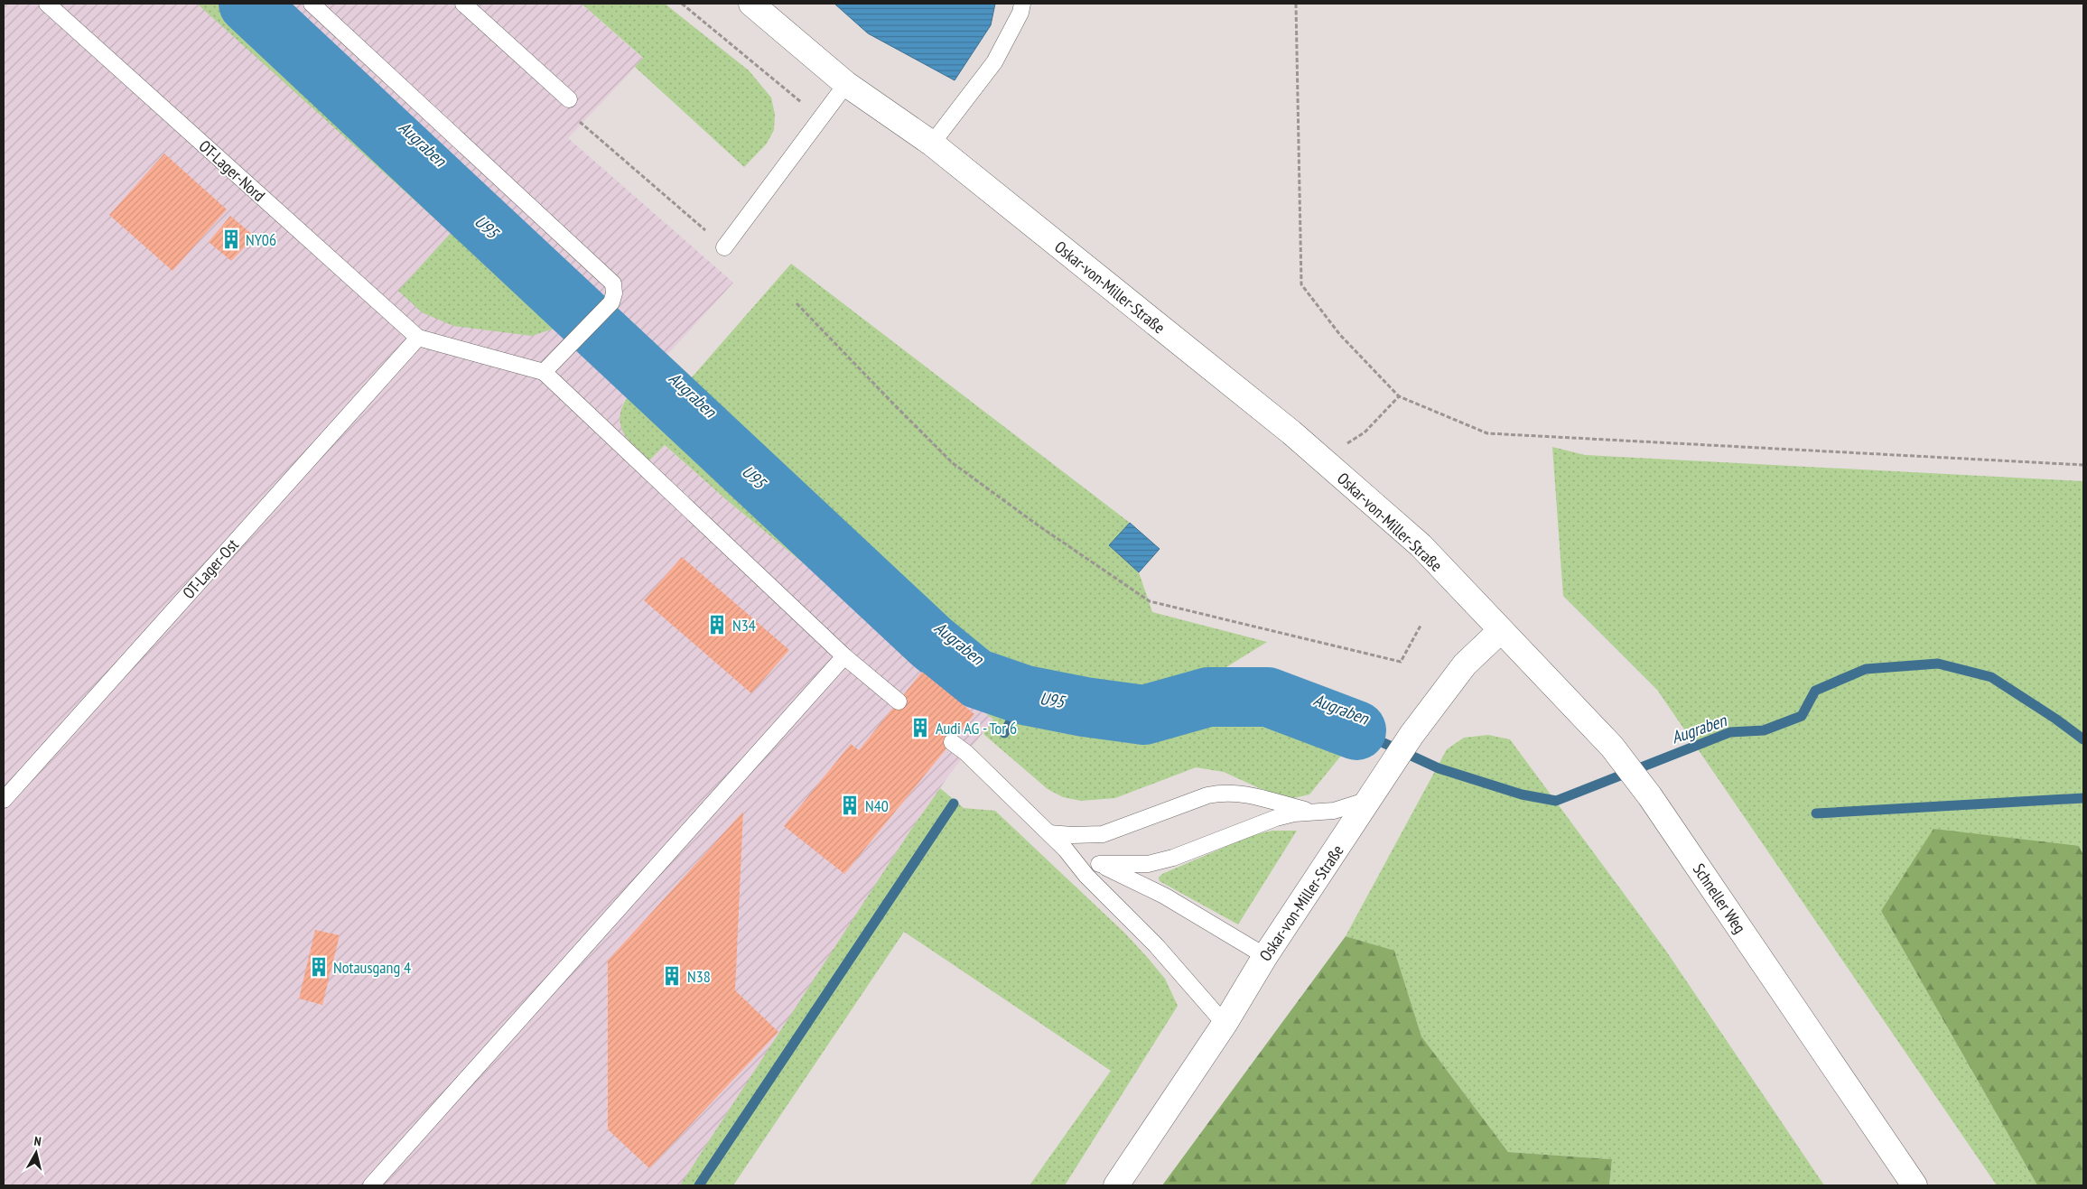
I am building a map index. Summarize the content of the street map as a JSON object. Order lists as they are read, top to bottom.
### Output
{
  "streets": {
    "main road": ["Oskar-von-Miller-Straße", "Schneller Weg"],
    "lane": ["OT-Lager-Nord", "OT-Lager-Ost"]
  },
  "crossings": [
    ["OT-Lager-Nord", "OT-Lager-Ost"],
    ["Oskar-von-Miller-Straße", "Schneller Weg"]
  ],
  "water": ["Augraben", "U95"],
  "places": {
    "building": [
      "NY06",
      "N34",
      "Audi AG - Tor 6",
      "N40",
      "Notausgang 4",
      "N38"
    ]
  },
  "north": "top"
}
